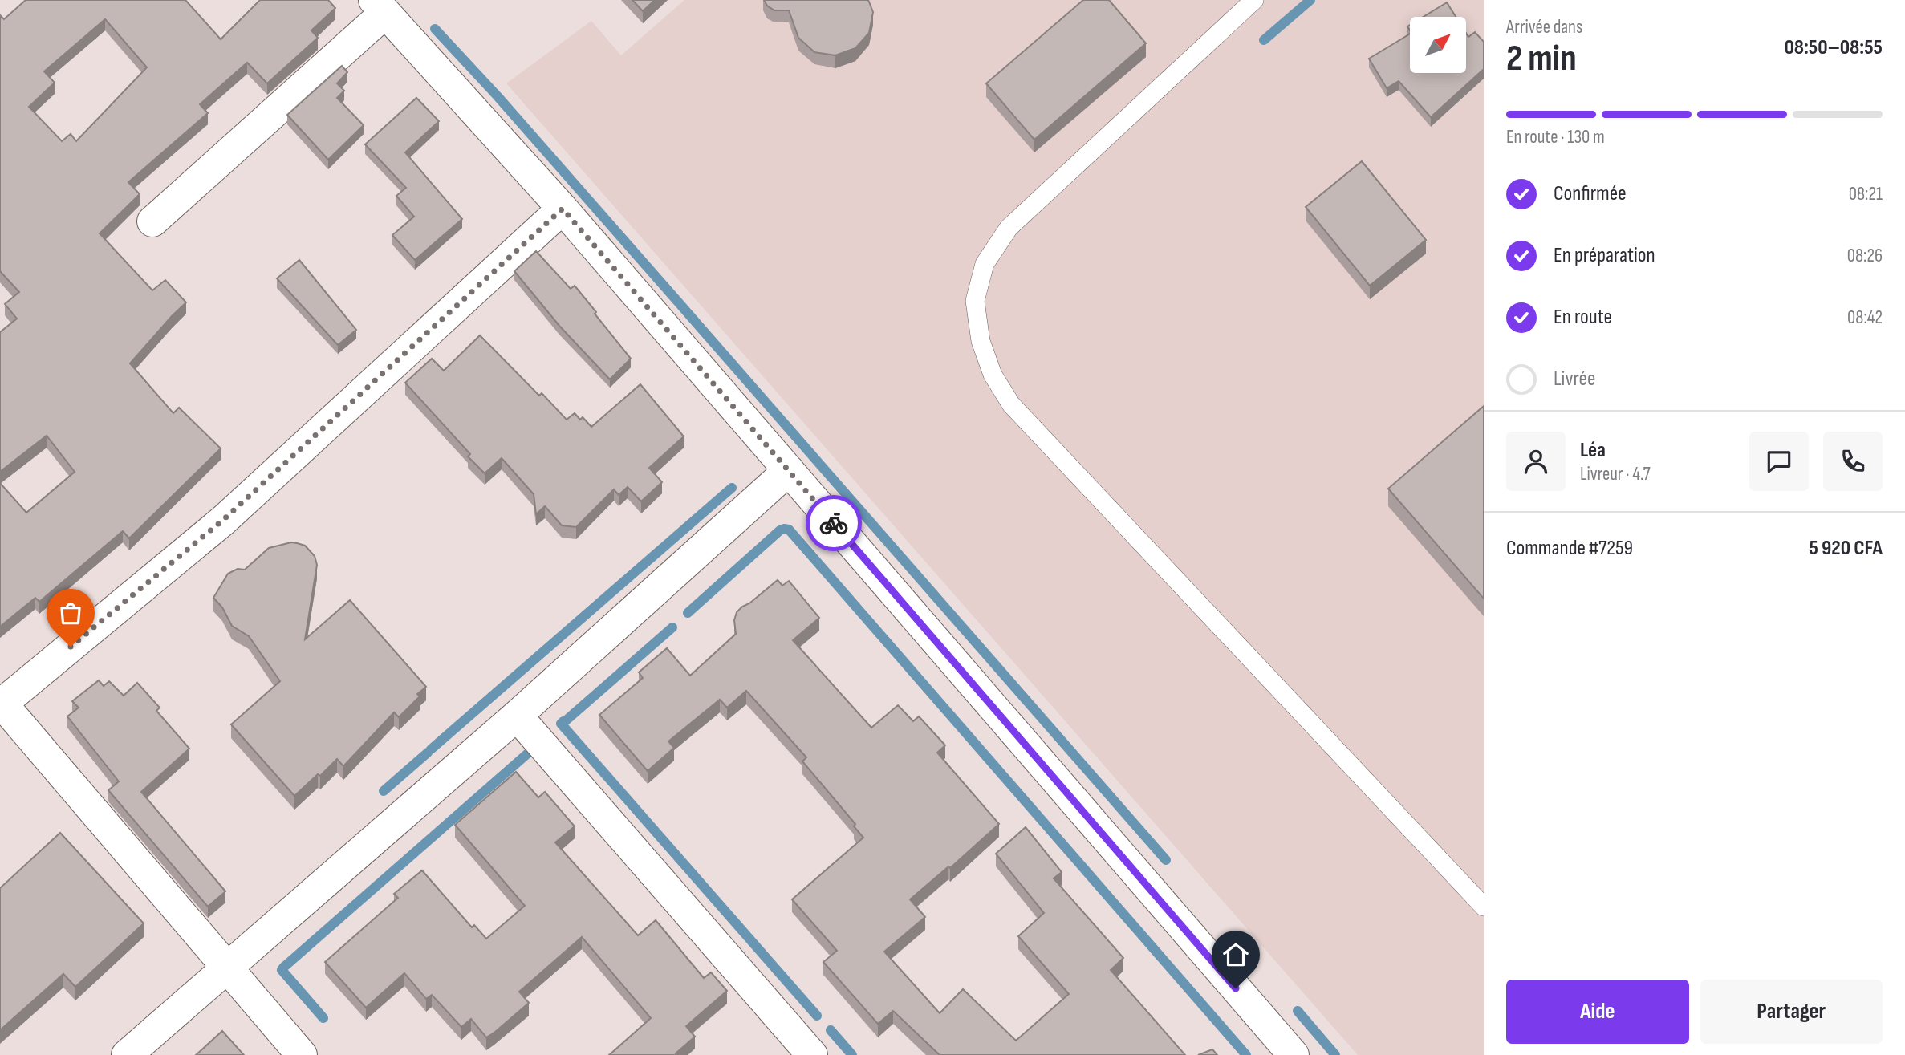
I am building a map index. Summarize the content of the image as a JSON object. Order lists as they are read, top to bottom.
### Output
{
  "north": "top right",
  "page": {
    "heading": ["2 min", "Arrivée dans", "08:50–08:55"],
    "panel": [
      "Léa",
      "Livreur · 4.7",
      "Commande #7259",
      "5 920 CFA"
    ],
    "bar": "En route · 130 m",
    "list": [
      ["Confirmée", "08:21"],
      ["En préparation", "08:26"],
      ["En route", "08:42"],
      "Livrée"
    ],
    "buttons": ["Aide", "Partager"]
  }
}
